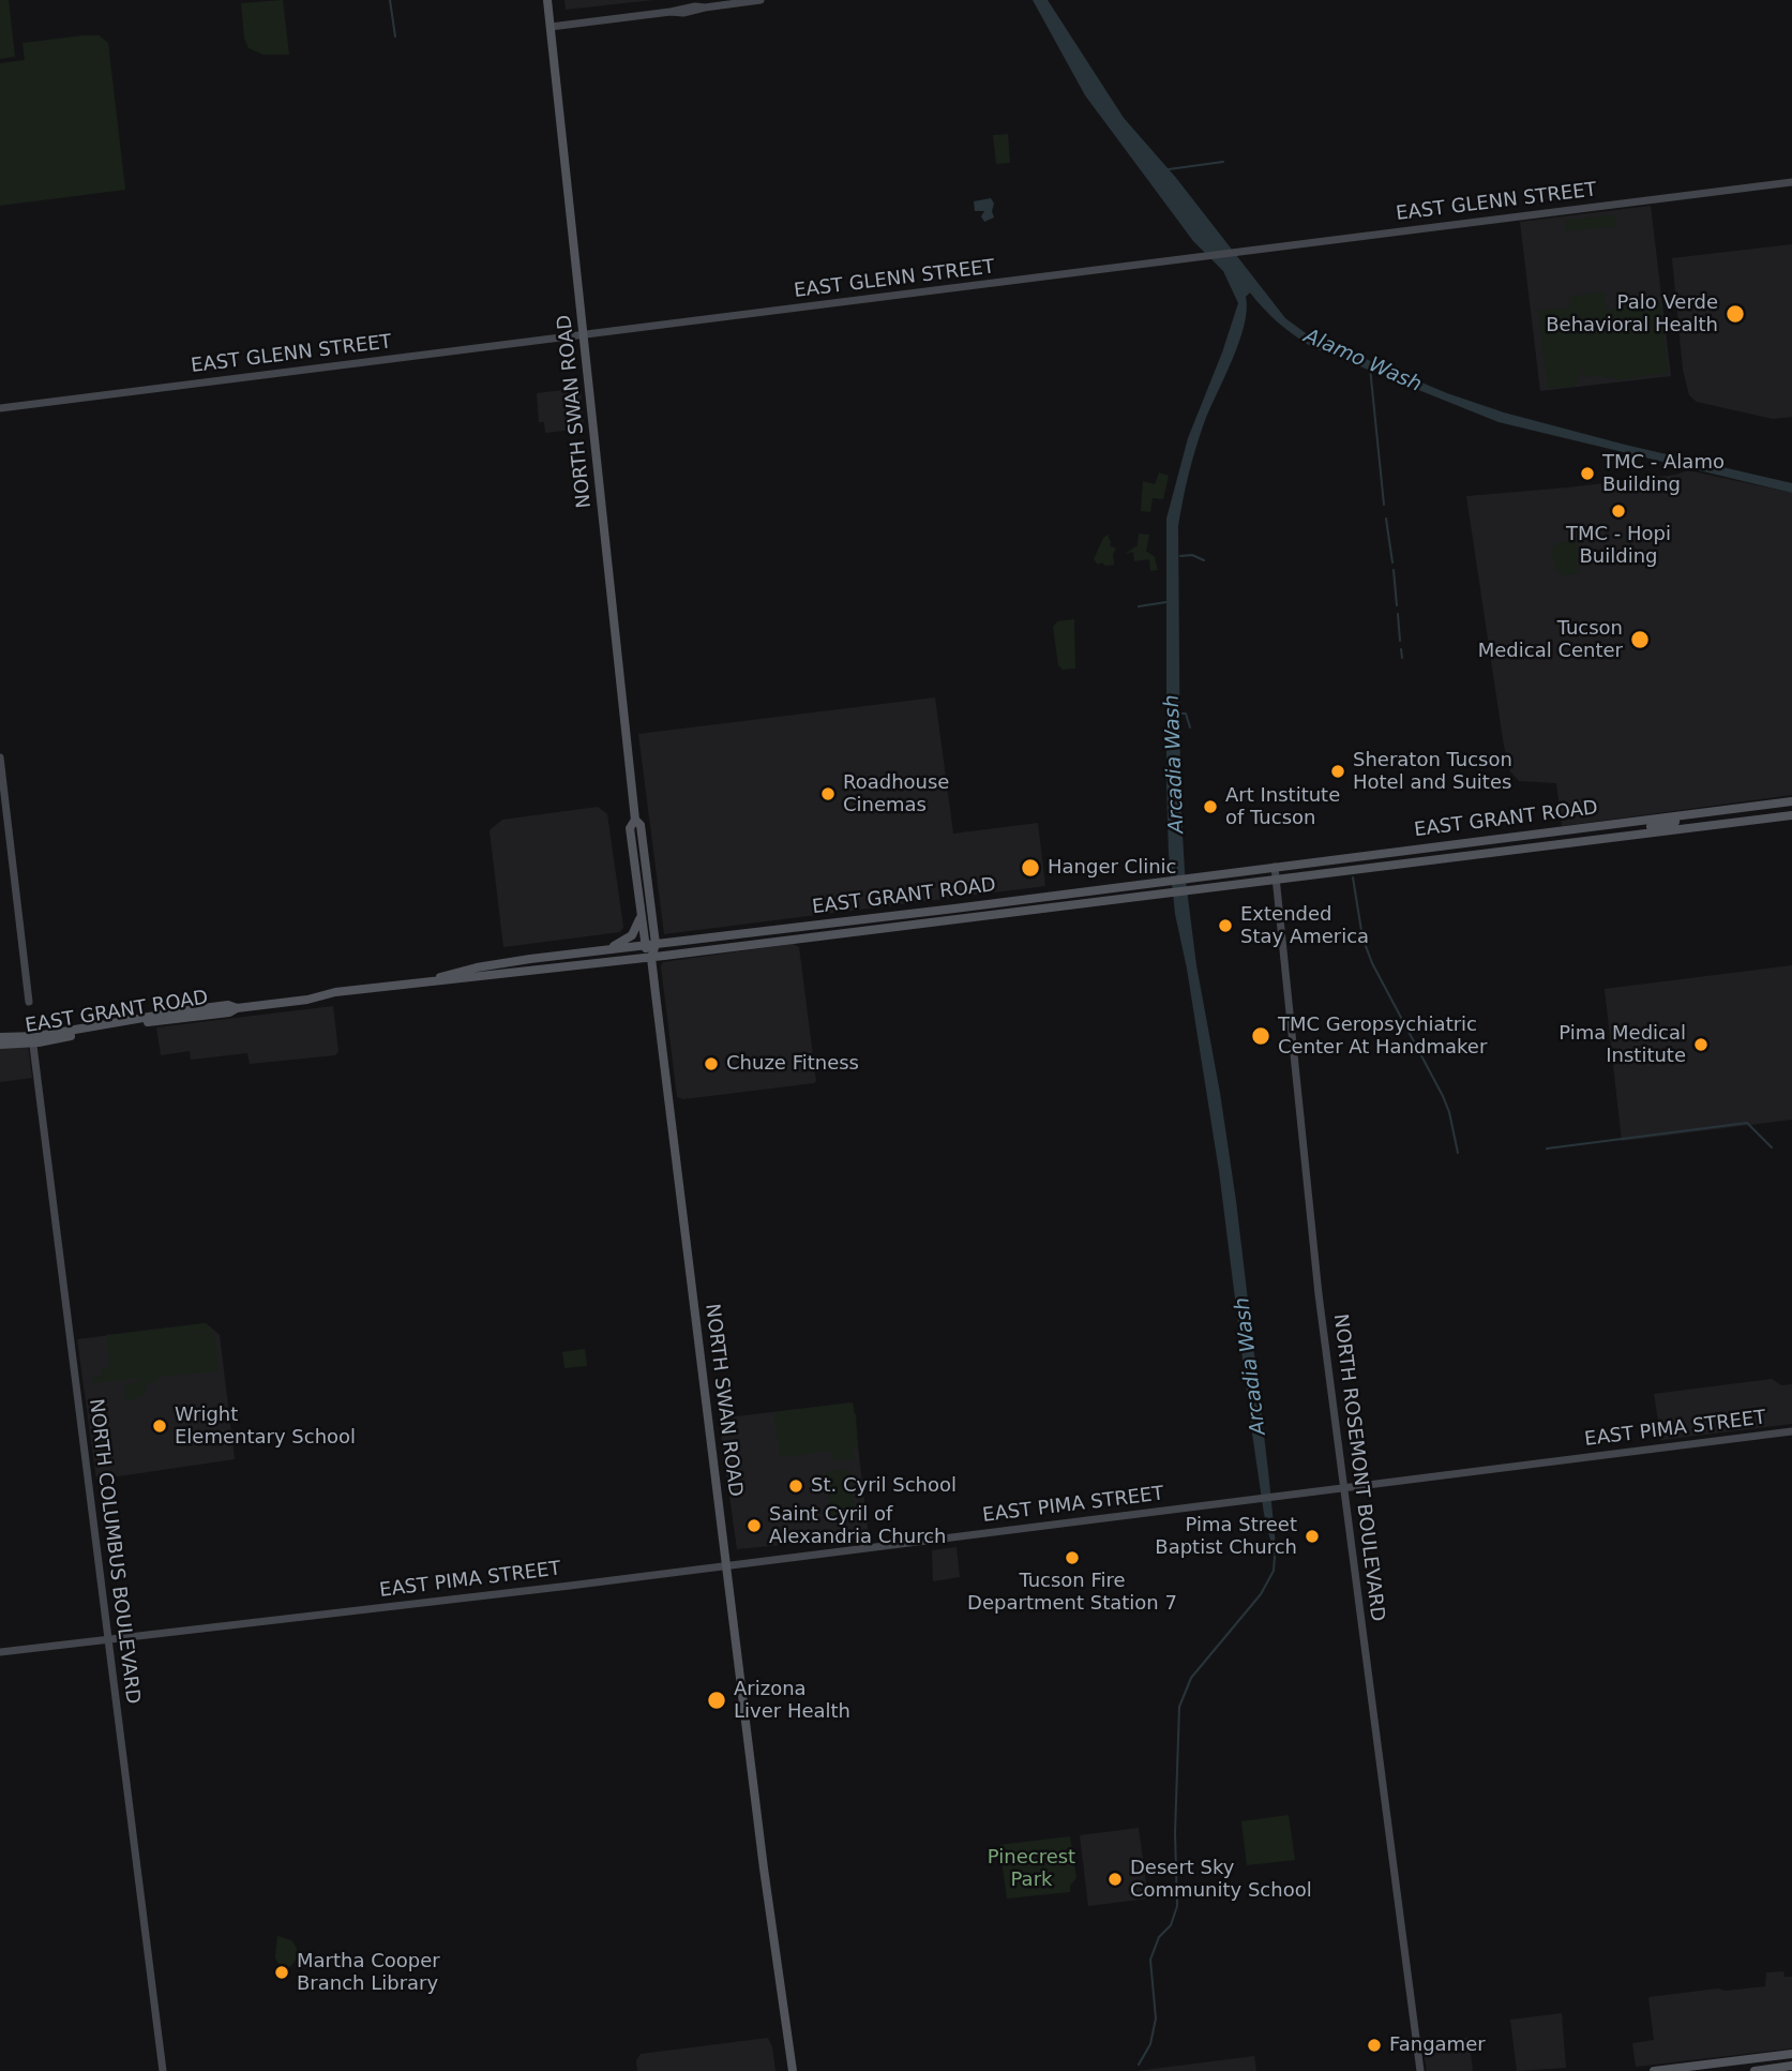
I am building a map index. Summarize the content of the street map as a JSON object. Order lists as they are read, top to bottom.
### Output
{
  "streets": {
    "main road": ["NORTH SWAN ROAD", "EAST GRANT ROAD"],
    "street": [
      "EAST GLENN STREET",
      "EAST PIMA STREET",
      "NORTH ROSEMONT BOULEVARD",
      "NORTH COLUMBUS BOULEVARD"
    ]
  },
  "crossings": [
    ["EAST GLENN STREET", "NORTH SWAN ROAD"],
    ["NORTH SWAN ROAD", "EAST GRANT ROAD"],
    ["NORTH SWAN ROAD", "EAST PIMA STREET"],
    ["EAST GRANT ROAD", "NORTH ROSEMONT BOULEVARD"],
    ["EAST GRANT ROAD", "NORTH COLUMBUS BOULEVARD"],
    ["EAST PIMA STREET", "NORTH ROSEMONT BOULEVARD"],
    ["EAST PIMA STREET", "NORTH COLUMBUS BOULEVARD"]
  ],
  "water": ["Alamo Wash", "Arcadia Wash"],
  "parks": ["Pinecrest Park"],
  "places": [
    "Palo Verde Behavioral Health",
    "TMC - Alamo Building",
    "TMC - Hopi Building",
    "Tucson Medical Center",
    "Sheraton Tucson Hotel and Suites",
    "Roadhouse Cinemas",
    "Art Institute of Tucson",
    "Hanger Clinic",
    "Extended Stay America",
    "TMC Geropsychiatric Center At Handmaker",
    "Pima Medical Institute",
    "Chuze Fitness",
    "Wright Elementary School",
    "St. Cyril School",
    "Saint Cyril of Alexandria Church",
    "Pima Street Baptist Church",
    "Tucson Fire Department Station 7",
    "Arizona Liver Health",
    "Desert Sky Community School",
    "Martha Cooper Branch Library",
    "Fangamer"
  ]
}
